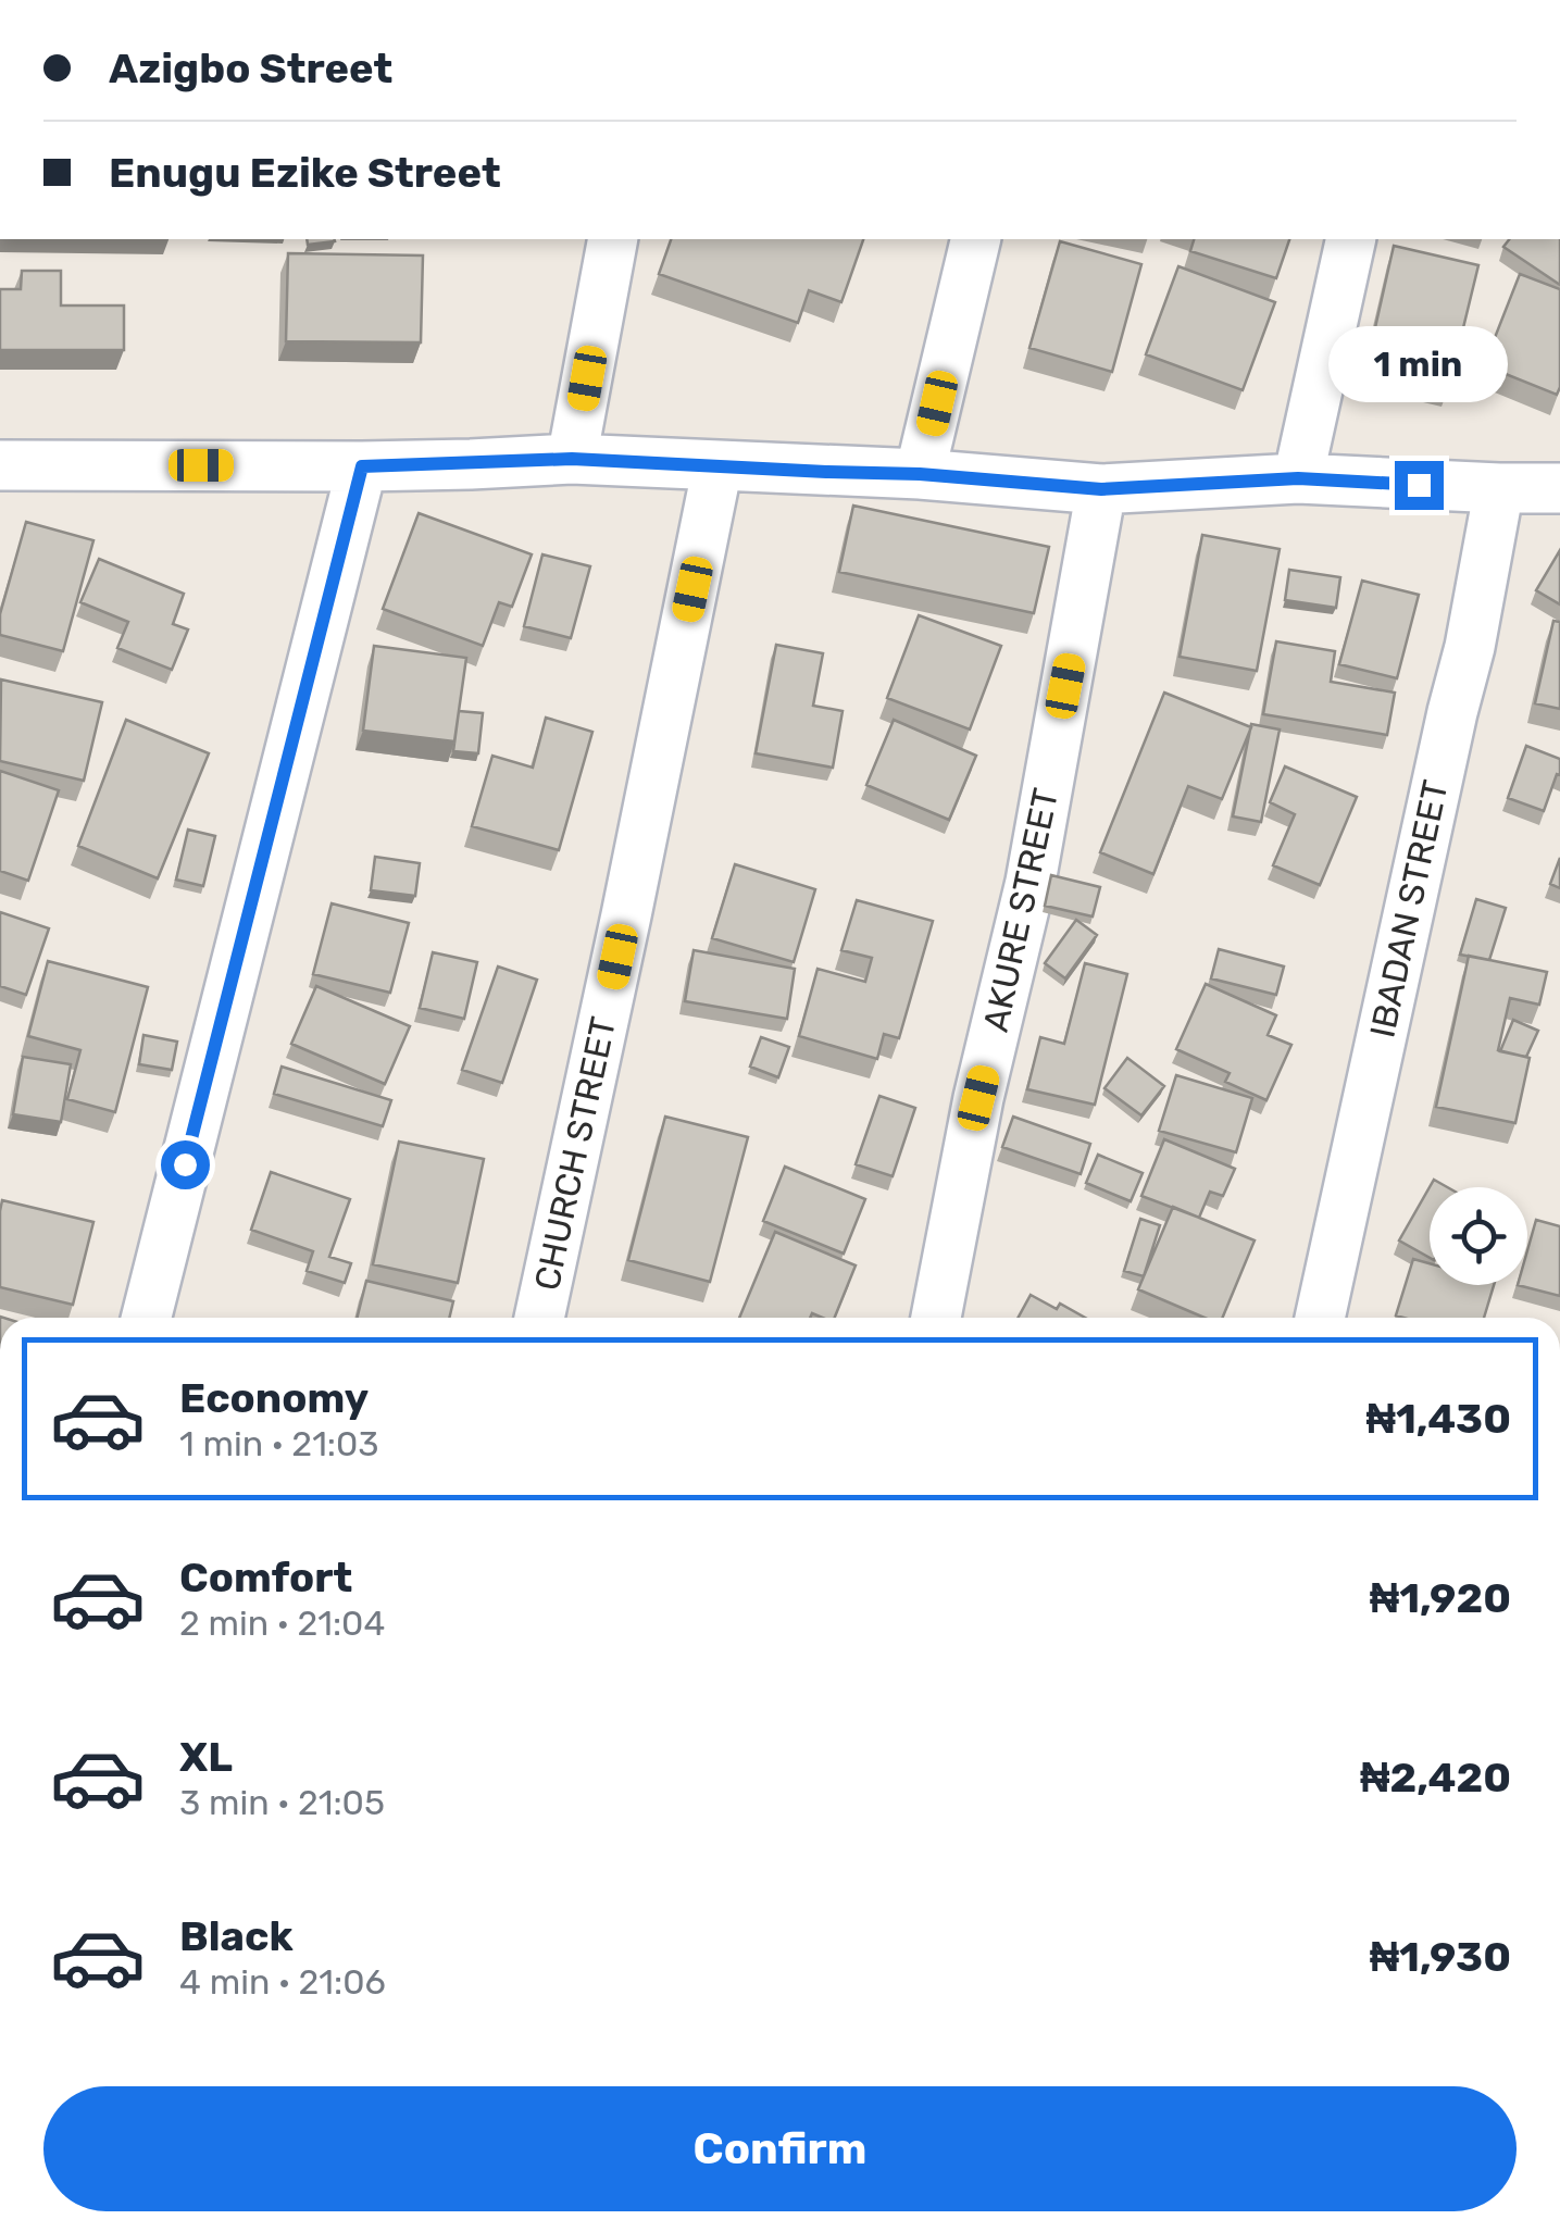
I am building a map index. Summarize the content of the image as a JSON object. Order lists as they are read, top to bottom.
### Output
{
  "streets": {
    "street": ["IBADAN STREET", "AKURE STREET", "CHURCH STREET"]
  },
  "page": {
    "banner": ["Azigbo Street", "Enugu Ezike Street"],
    "bubble": "1 min",
    "list": [
      {
        "name": "Economy",
        "note": "1 min · 21:03",
        "value": "₦1,430"
      },
      {
        "name": "Comfort",
        "note": "2 min · 21:04",
        "value": "₦1,920"
      },
      {
        "name": "XL",
        "note": "3 min · 21:05",
        "value": "₦2,420"
      },
      {
        "name": "Black",
        "note": "4 min · 21:06",
        "value": "₦1,930"
      }
    ],
    "buttons": "Confirm"
  }
}
